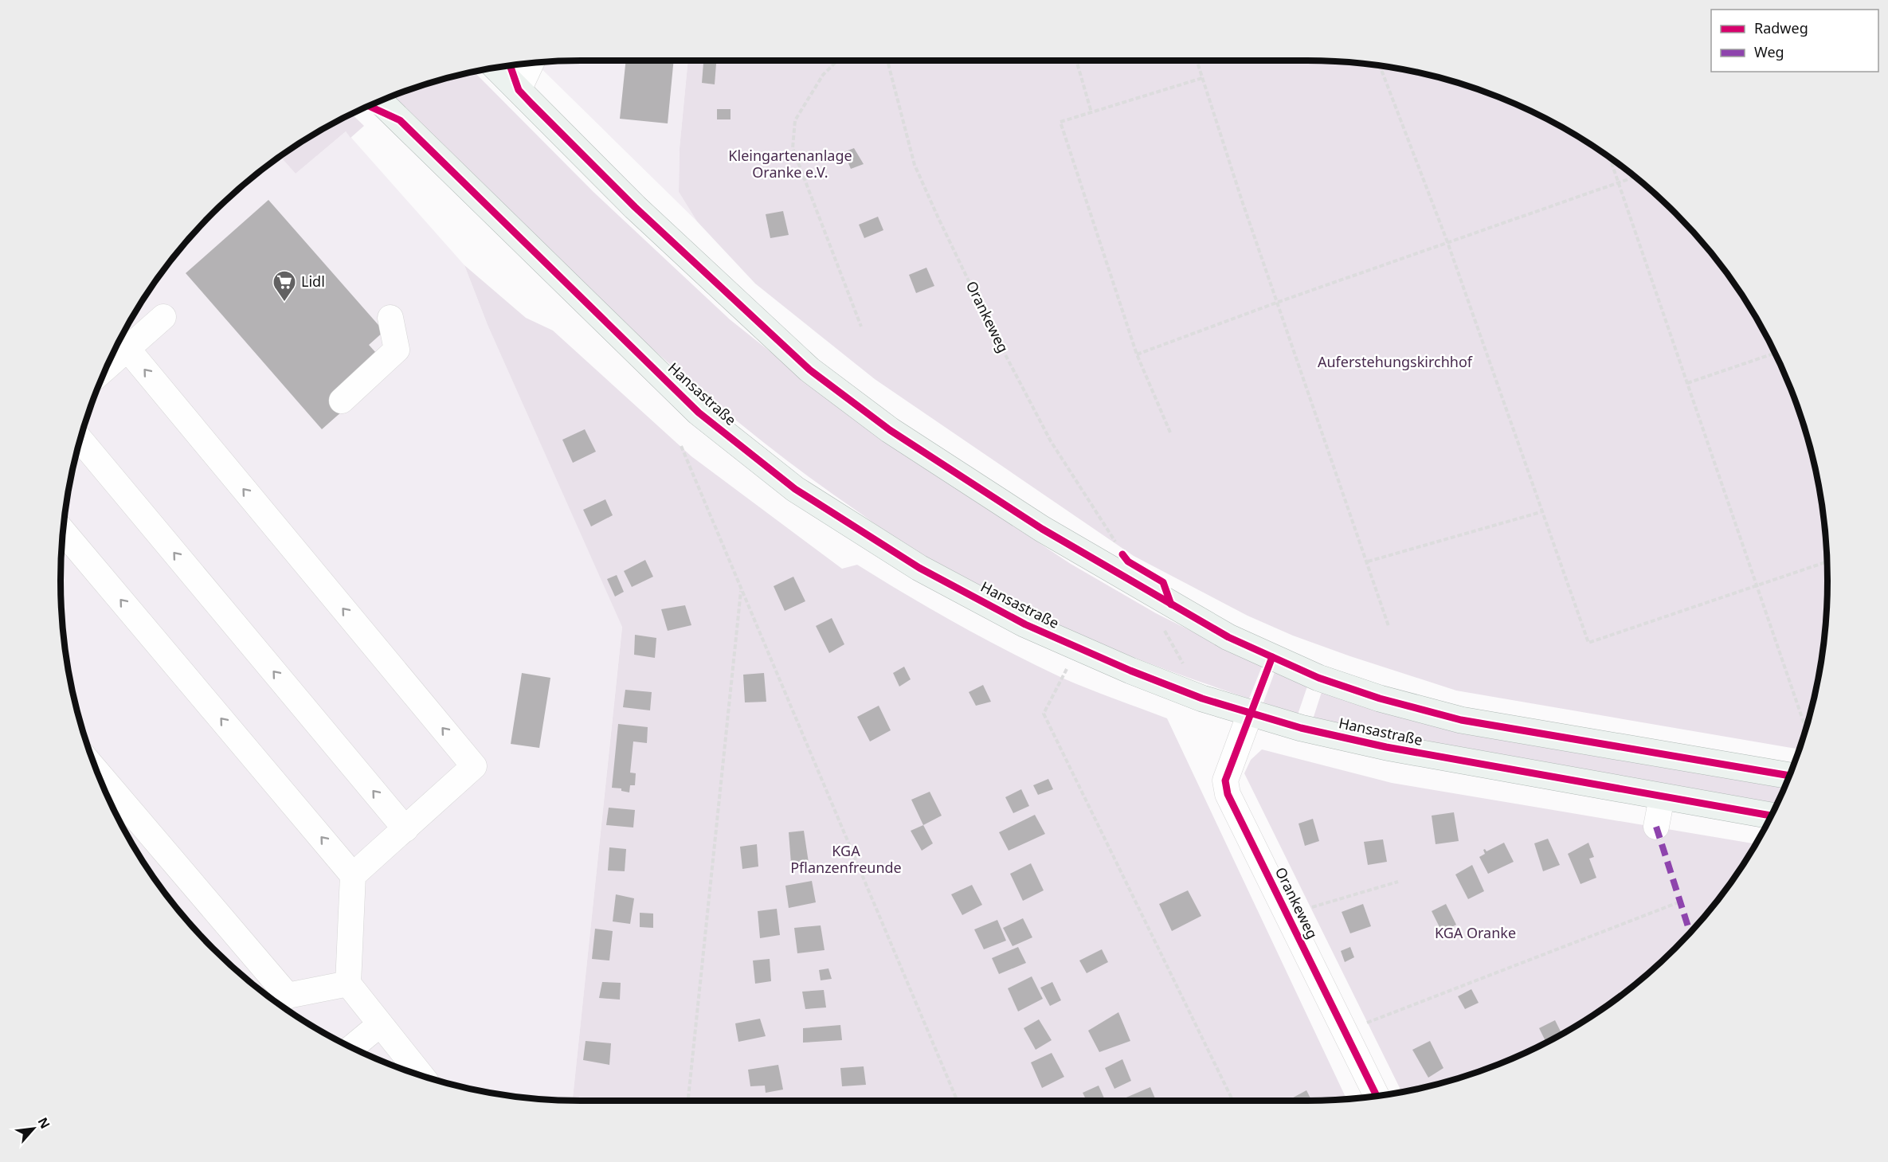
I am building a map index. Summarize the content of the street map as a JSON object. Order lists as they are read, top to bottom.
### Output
{
  "streets": {
    "main road": ["Hansastraße"],
    "street": ["Orankeweg"]
  },
  "crossings": [
    ["Orankeweg", "Hansastraße"]
  ],
  "parks": [
    "Kleingartenanlage Oranke e.V.",
    "Auferstehungskirchhof",
    "KGA Pflanzenfreunde",
    "KGA Oranke"
  ],
  "places": {
    "supermarket": ["Lidl"]
  },
  "legend": ["Radweg", "Weg"],
  "north": "top right"
}
